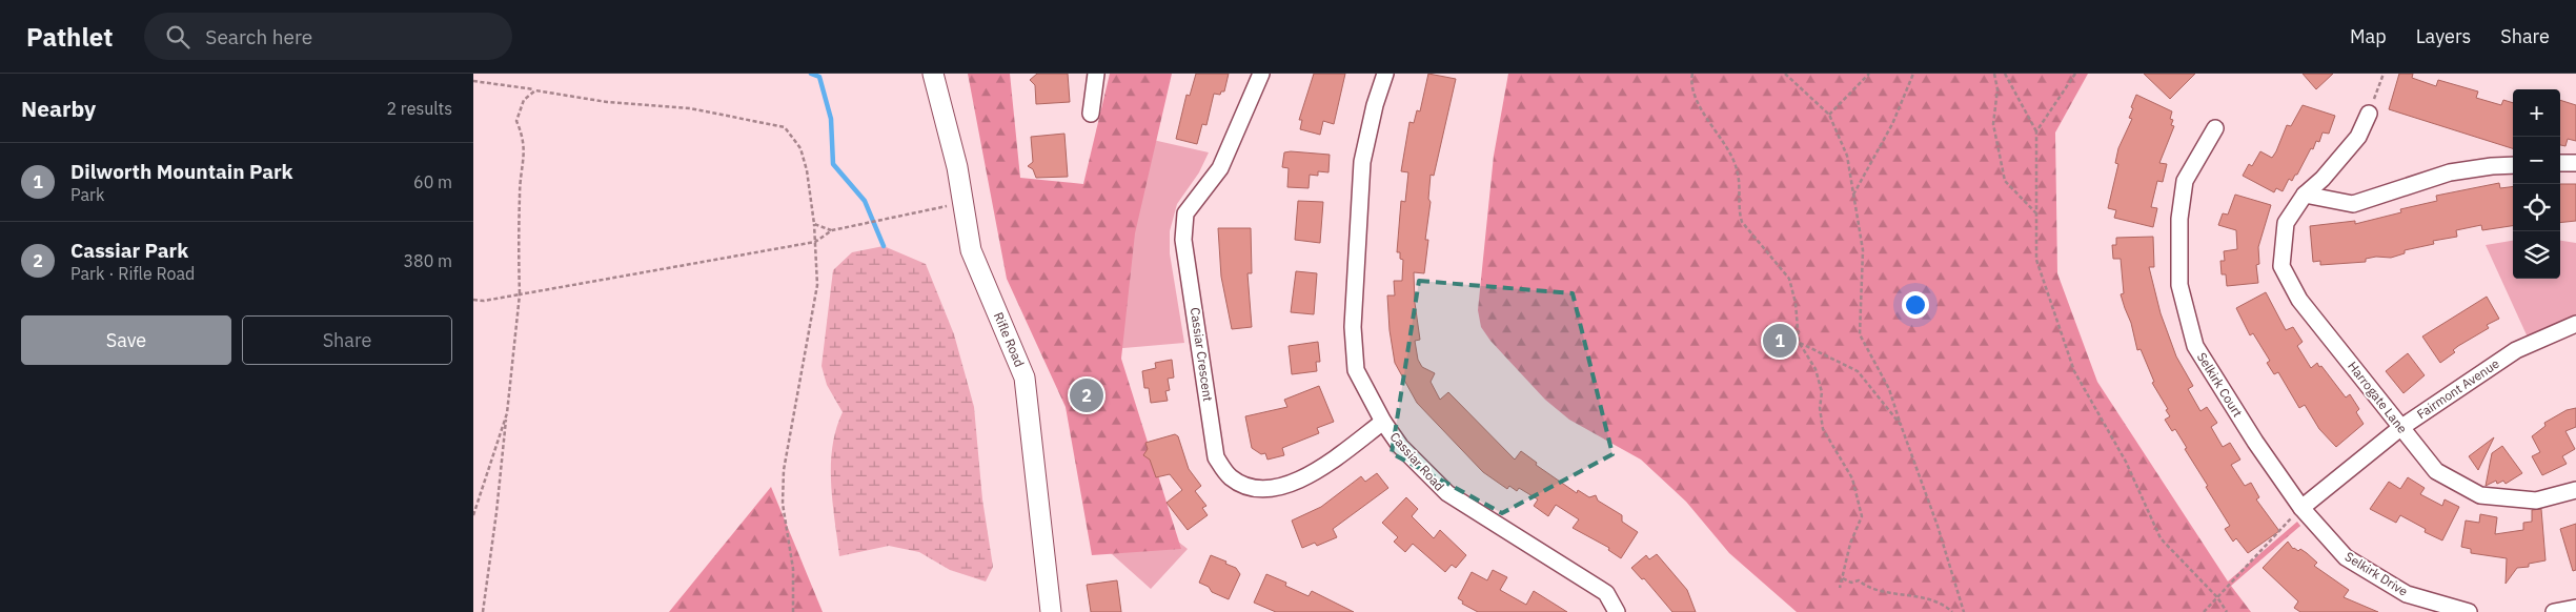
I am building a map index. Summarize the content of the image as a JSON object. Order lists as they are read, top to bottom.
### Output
{
  "streets": {
    "street": [
      "Rifle Road",
      "Cassiar Crescent",
      "Selkirk Court",
      "Fairmont Avenue",
      "Harrogate Lane",
      "Cassiar Road",
      "Selkirk Drive"
    ]
  },
  "crossings": [
    ["Cassiar Crescent", "Cassiar Road"],
    ["Selkirk Court", "Fairmont Avenue"],
    ["Selkirk Court", "Selkirk Drive"],
    ["Fairmont Avenue", "Harrogate Lane"],
    ["Fairmont Avenue", "Selkirk Drive"]
  ],
  "page": {
    "header": "Pathlet",
    "search": "Search here",
    "nav": ["Map", "Layers", "Share"],
    "heading": ["Nearby", "2 results"],
    "map_buttons": ["+", "−"],
    "list": [
      {
        "mark": "1",
        "name": "Dilworth Mountain Park",
        "note": "Park",
        "value": "60 m"
      },
      {
        "mark": "2",
        "name": "Cassiar Park",
        "note": "Park · Rifle Road",
        "value": "380 m"
      }
    ],
    "buttons": ["Save", "Share"],
    "pins": ["1", "2"]
  }
}
